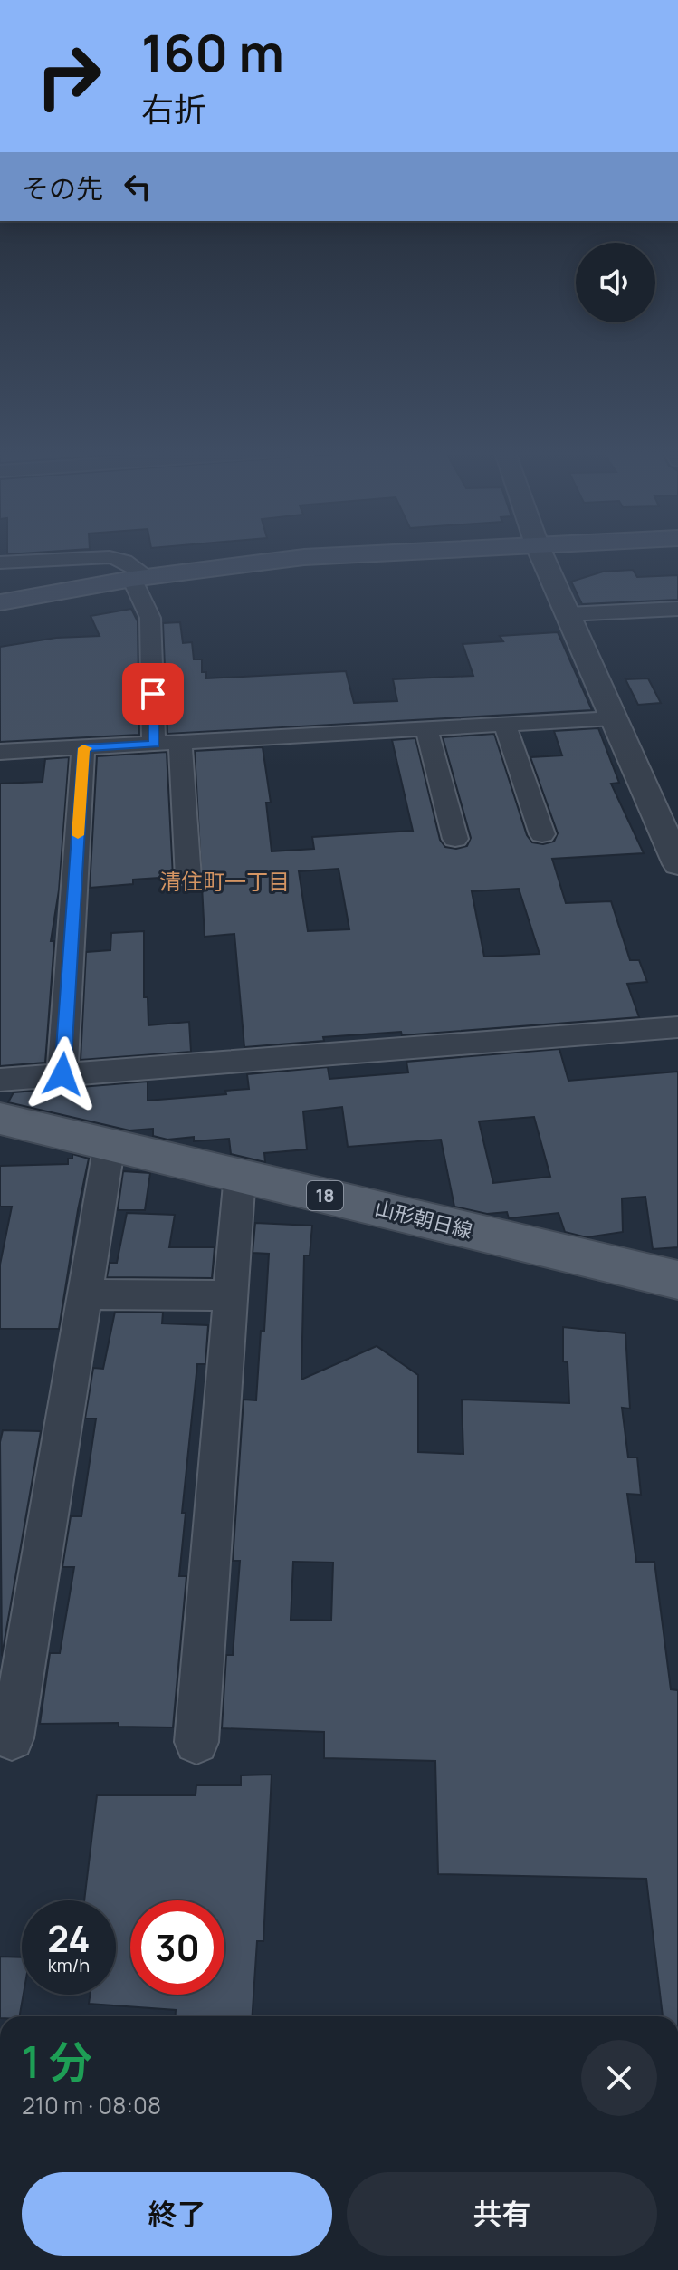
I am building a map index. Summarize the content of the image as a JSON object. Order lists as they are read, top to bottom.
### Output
{
  "streets": {
    "main road": ["18", "山形朝日線"]
  },
  "districts": ["清住町一丁目"],
  "page": {
    "turn": ["160 m", "右折"],
    "then": "その先",
    "speed": "24 km/h",
    "limit": "30",
    "heading": ["1 分", "210 m · 08:08"],
    "buttons": ["終了", "共有"]
  }
}
